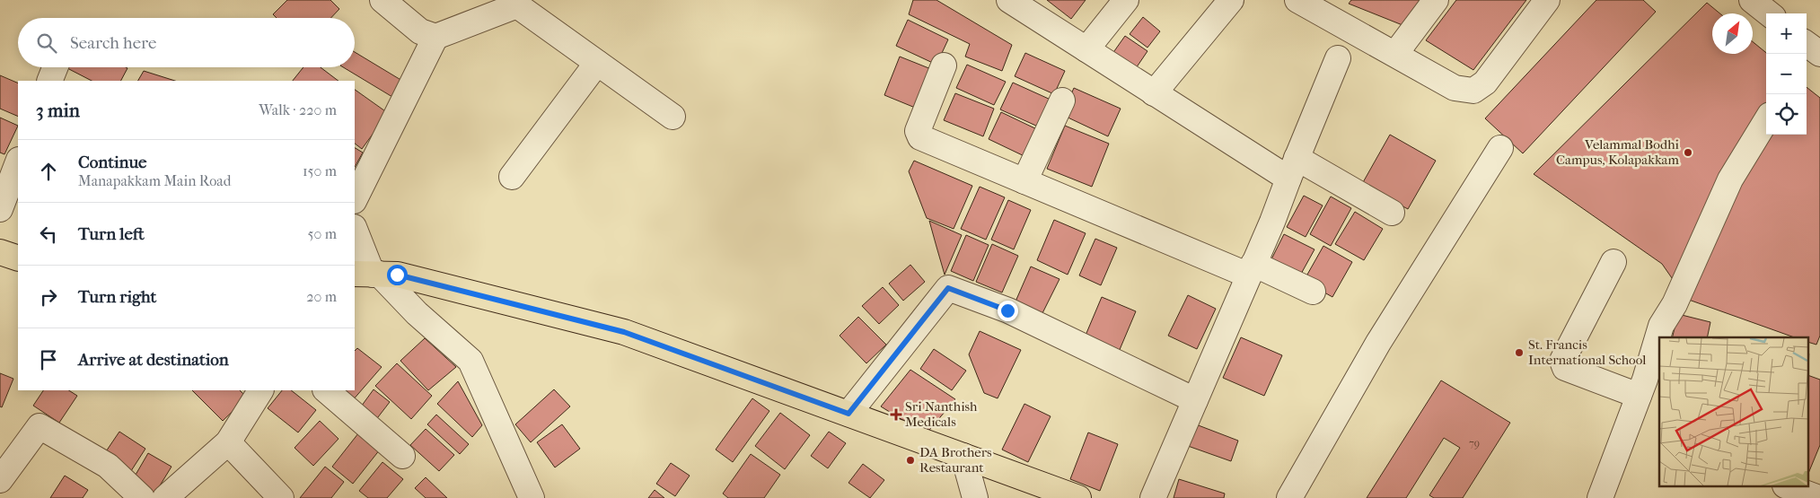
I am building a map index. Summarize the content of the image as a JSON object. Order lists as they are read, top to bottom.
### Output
{
  "places": {
    "other": ["Velammal Bodhi Campus, Kolapakkam", "St. Francis International School", "DA Brothers Restaurant"],
    "health": ["Sri Nanthish Medicals"]
  },
  "house_numbers": ["79"],
  "north": "top right",
  "page": {
    "map_buttons": ["+", "−"],
    "search": "Search here",
    "heading": ["3 min", "Walk · 220 m"],
    "list": [
      ["Continue", "Manapakkam Main Road", "150 m"],
      ["Turn left", "50 m"],
      ["Turn right", "20 m"],
      "Arrive at destination"
    ]
  }
}
